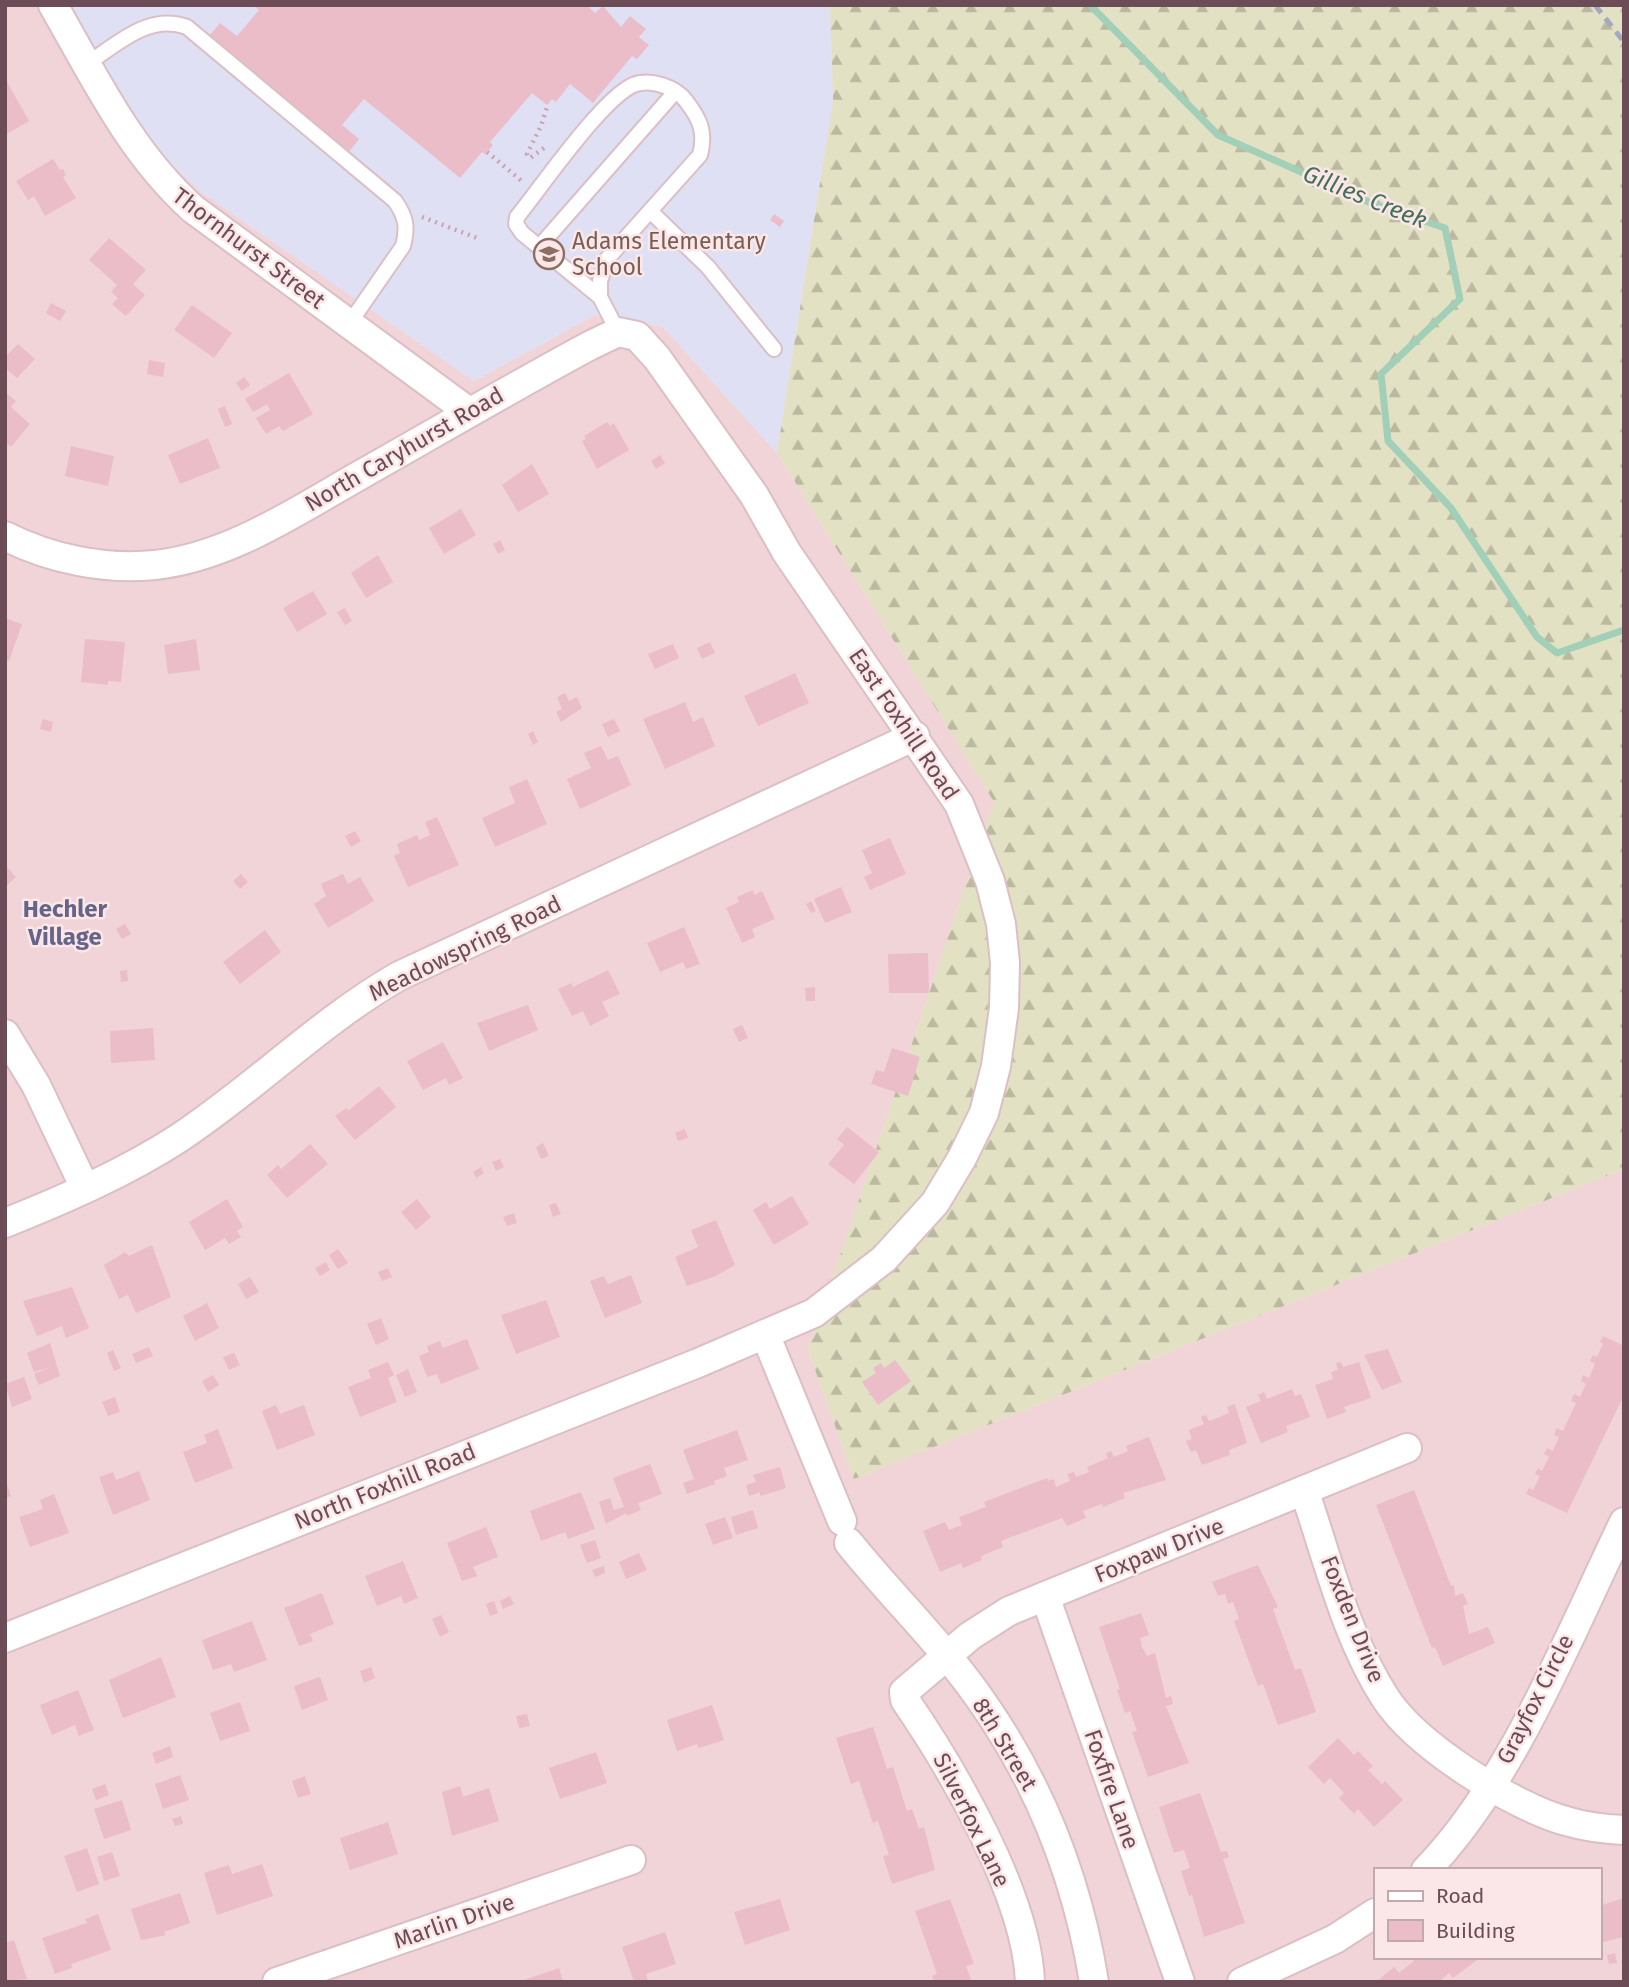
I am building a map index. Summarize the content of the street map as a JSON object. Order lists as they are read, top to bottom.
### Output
{
  "streets": {
    "street": [
      "Thornhurst Street",
      "North Caryhurst Road",
      "East Foxhill Road",
      "Meadowspring Road",
      "North Foxhill Road",
      "Foxpaw Drive",
      "Foxden Drive",
      "Grayfox Circle",
      "8th Street",
      "Foxfire Lane",
      "Silverfox Lane",
      "Marlin Drive"
    ]
  },
  "crossings": [
    ["Thornhurst Street", "North Caryhurst Road"],
    ["North Caryhurst Road", "East Foxhill Road"],
    ["East Foxhill Road", "Meadowspring Road"],
    ["East Foxhill Road", "North Foxhill Road"],
    ["East Foxhill Road", "8th Street"],
    ["North Foxhill Road", "8th Street"],
    ["Foxpaw Drive", "Foxden Drive"],
    ["Foxpaw Drive", "8th Street"],
    ["Foxpaw Drive", "Foxfire Lane"],
    ["Foxpaw Drive", "Silverfox Lane"],
    ["Foxden Drive", "Grayfox Circle"]
  ],
  "districts": ["Hechler Village"],
  "water": ["Gillies Creek"],
  "places": {
    "school or university": ["Adams Elementary School"]
  },
  "legend": ["Road", "Building"]
}
